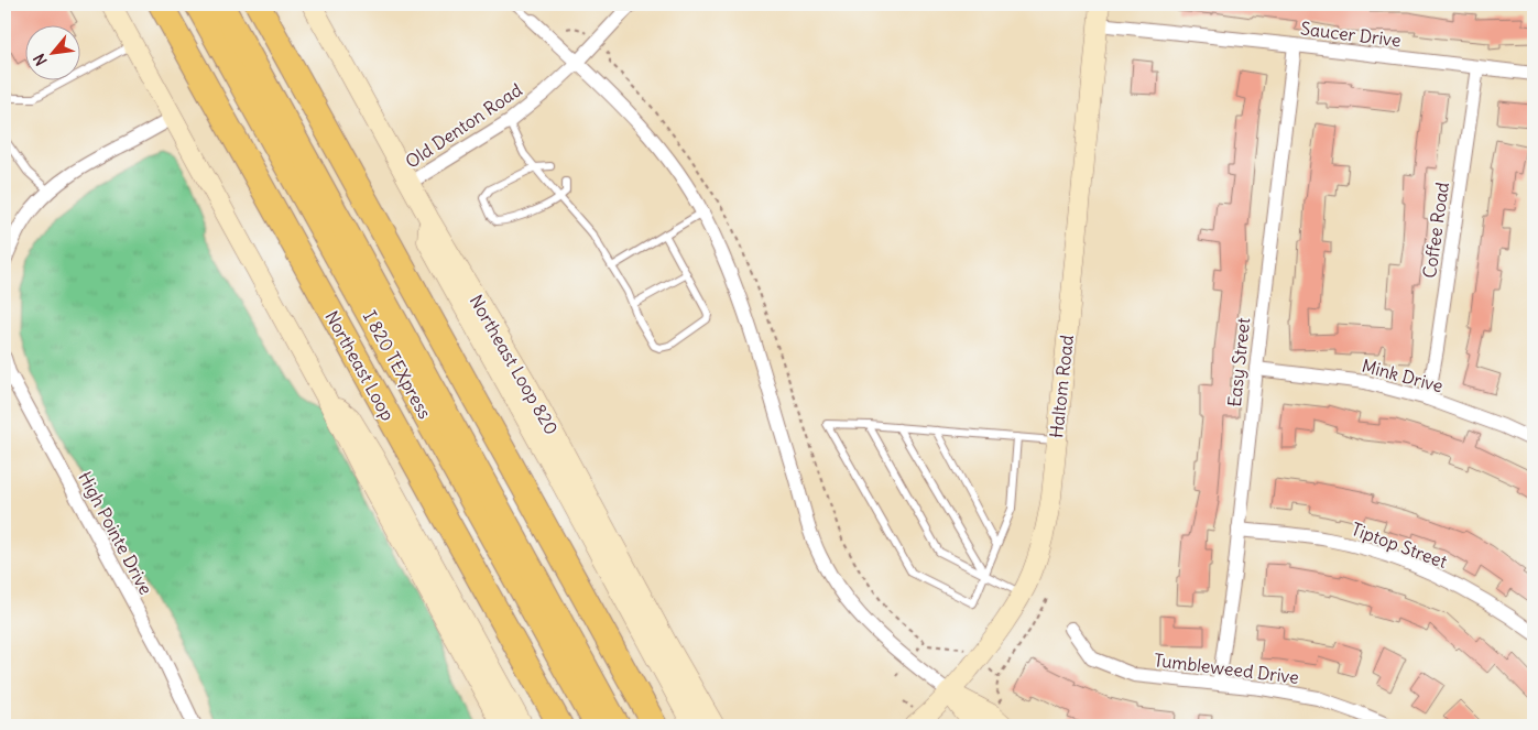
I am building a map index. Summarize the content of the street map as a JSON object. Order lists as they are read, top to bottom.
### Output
{
  "streets": {
    "highway": ["I 820 TEXpress", "Northeast Loop"],
    "main road": ["Northeast Loop 820", "Haltom Road"],
    "street": [
      "Saucer Drive",
      "Old Denton Road",
      "Coffee Road",
      "Easy Street",
      "Mink Drive",
      "High Pointe Drive",
      "Tiptop Street",
      "Tumbleweed Drive"
    ]
  },
  "crossings": [
    ["Saucer Drive", "Coffee Road"],
    ["Saucer Drive", "Easy Street"],
    ["Saucer Drive", "Haltom Road"],
    ["Old Denton Road", "Northeast Loop 820"],
    ["Coffee Road", "Mink Drive"],
    ["Easy Street", "Mink Drive"],
    ["Easy Street", "Tiptop Street"],
    ["Easy Street", "Tumbleweed Drive"]
  ],
  "north": "bottom left"
}
